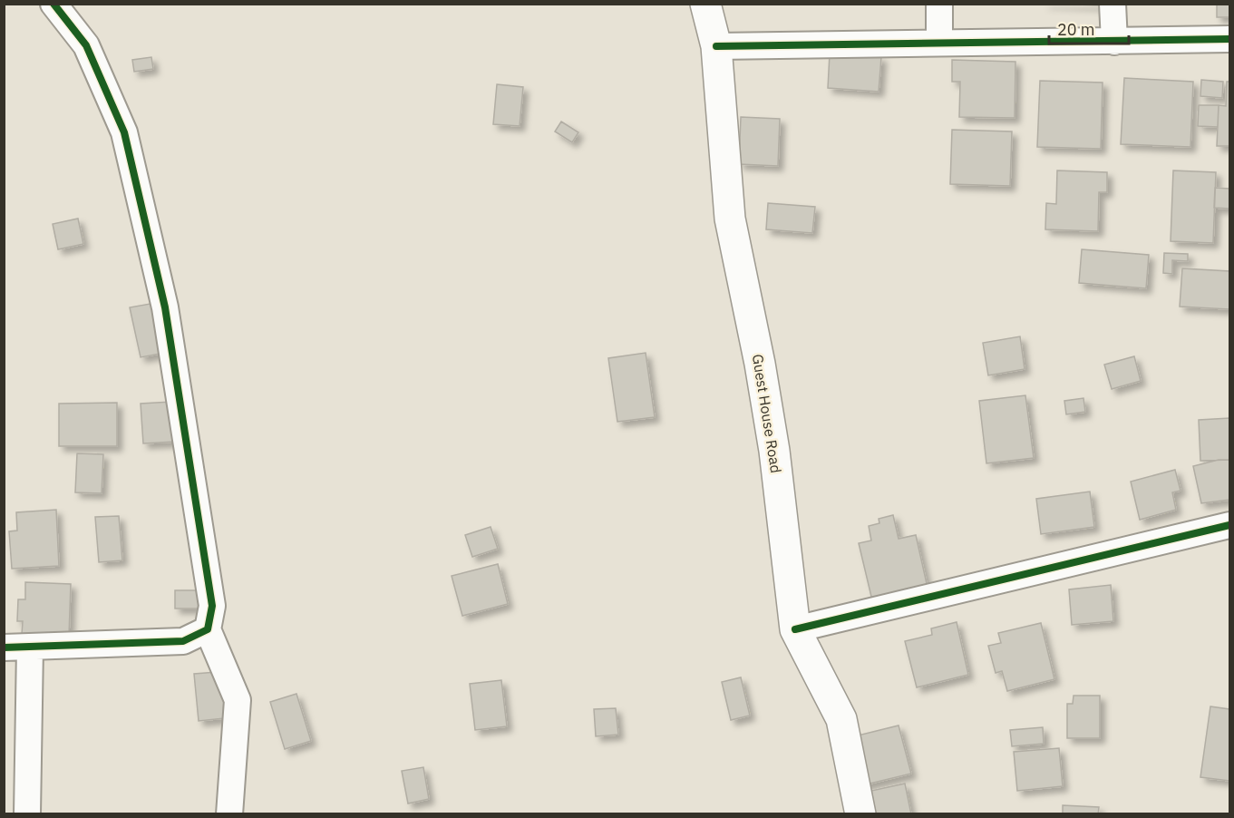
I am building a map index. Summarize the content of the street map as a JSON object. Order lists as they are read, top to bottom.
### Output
{
  "streets": {
    "main road": ["Guest House Road"]
  },
  "scale_bar": "20 m"
}
